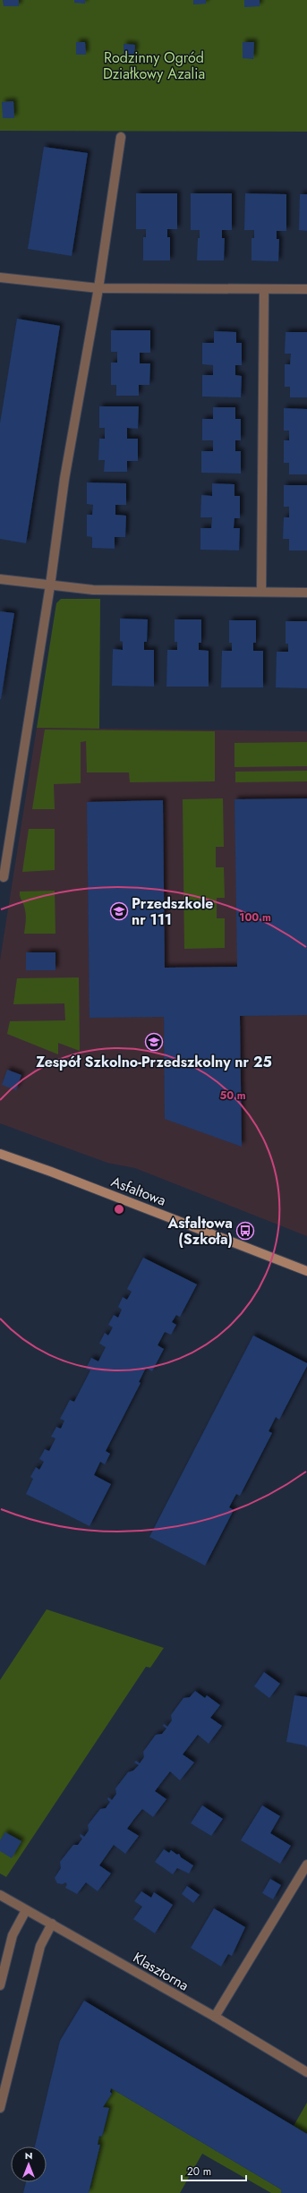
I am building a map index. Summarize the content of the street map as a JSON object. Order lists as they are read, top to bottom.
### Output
{
  "streets": {
    "street": ["Asfaltowa", "Klasztorna"]
  },
  "parks": ["Rodzinny Ogród Działkowy Azalia"],
  "places": {
    "school or university": ["Przedszkole nr 111", "Zespół Szkolno-Przedszkolny nr 25"],
    "bus stop": ["Asfaltowa (Szkoła)"]
  },
  "scale_bar": "20 m",
  "north": "top",
  "rings": ["100 m", "50 m"]
}
